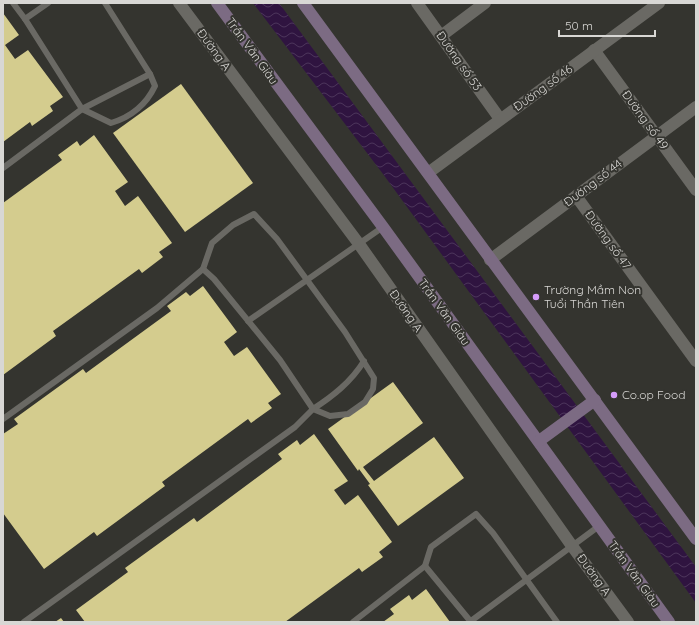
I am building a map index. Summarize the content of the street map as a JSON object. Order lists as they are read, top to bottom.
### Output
{
  "streets": {
    "main road": ["Trần Văn Giàu"],
    "street": [
      "Đường A",
      "Đường số 53",
      "Đường số 46",
      "Đường số 49",
      "Đường số 44",
      "Đường số 47"
    ]
  },
  "crossings": [
    ["Đường số 53", "Đường số 46"],
    ["Đường số 46", "Đường số 49"],
    ["Đường số 49", "Đường số 44"],
    ["Đường số 44", "Đường số 47"]
  ],
  "places": ["Trường Mầm Non Tuổi Thần Tiên", "Co.op Food"],
  "scale_bar": "50 m"
}
